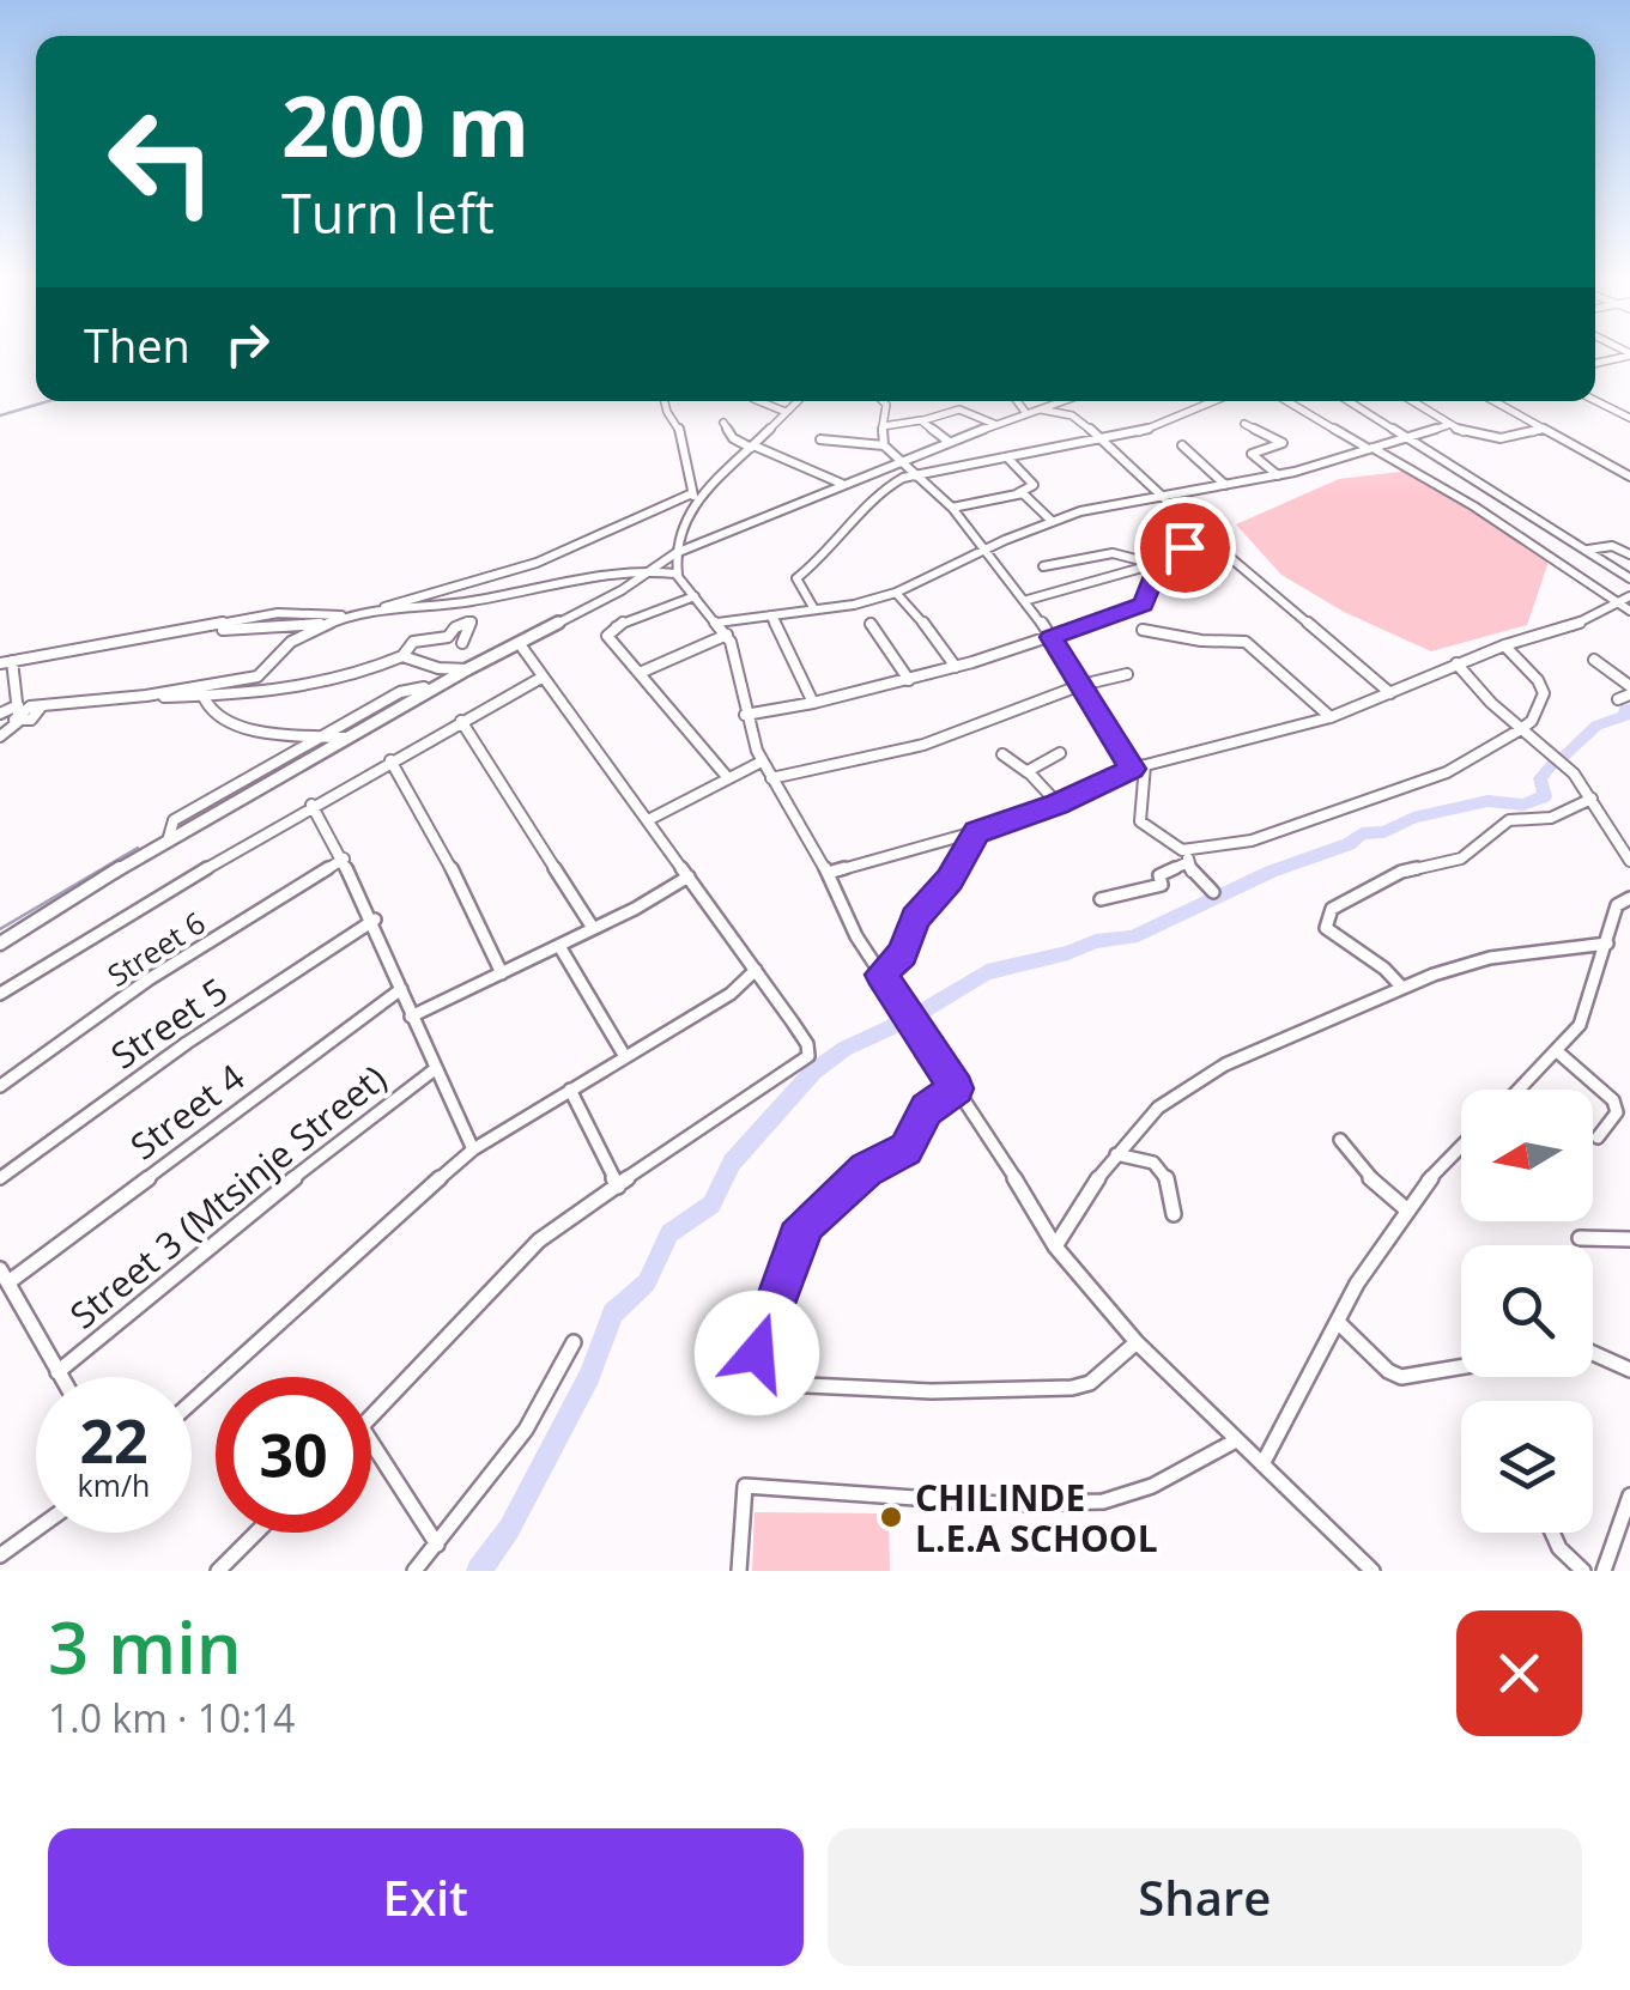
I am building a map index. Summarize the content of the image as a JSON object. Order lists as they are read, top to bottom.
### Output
{
  "streets": {
    "street": [
      "Street 6",
      "Street 5",
      "Street 4",
      "Street 3 (Mtsinje Street)"
    ]
  },
  "places": ["CHILINDE L.E.A SCHOOL"],
  "north": "left",
  "page": {
    "turn": ["200 m", "Turn left"],
    "then": "Then",
    "speed": "22 km/h",
    "limit": "30",
    "heading": ["3 min", "1.0 km · 10:14"],
    "buttons": ["Exit", "Share"]
  }
}
